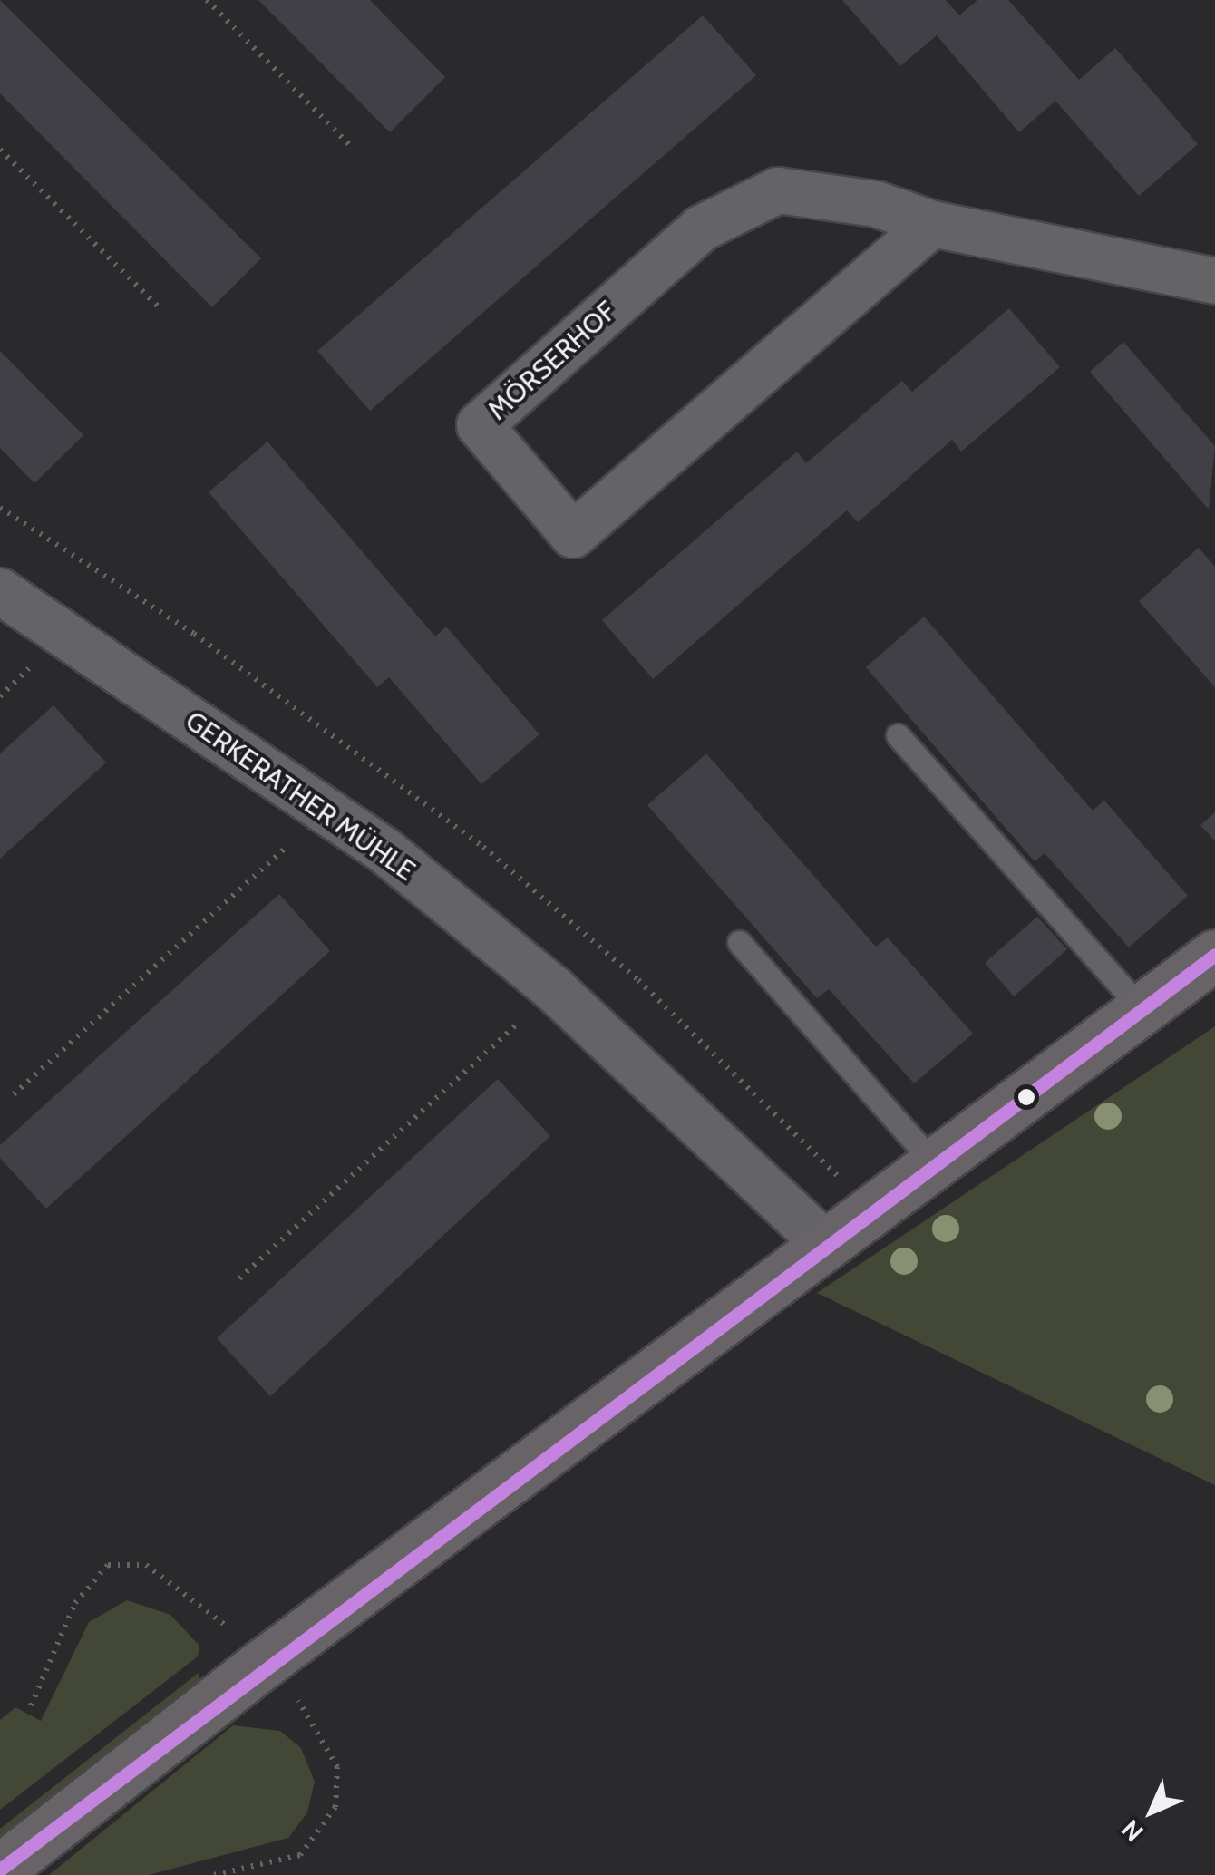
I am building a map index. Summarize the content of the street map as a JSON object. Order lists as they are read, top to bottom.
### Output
{
  "streets": {
    "street": ["MÖRSERHOF", "GERKERATHER MÜHLE"]
  },
  "north": "bottom left"
}
